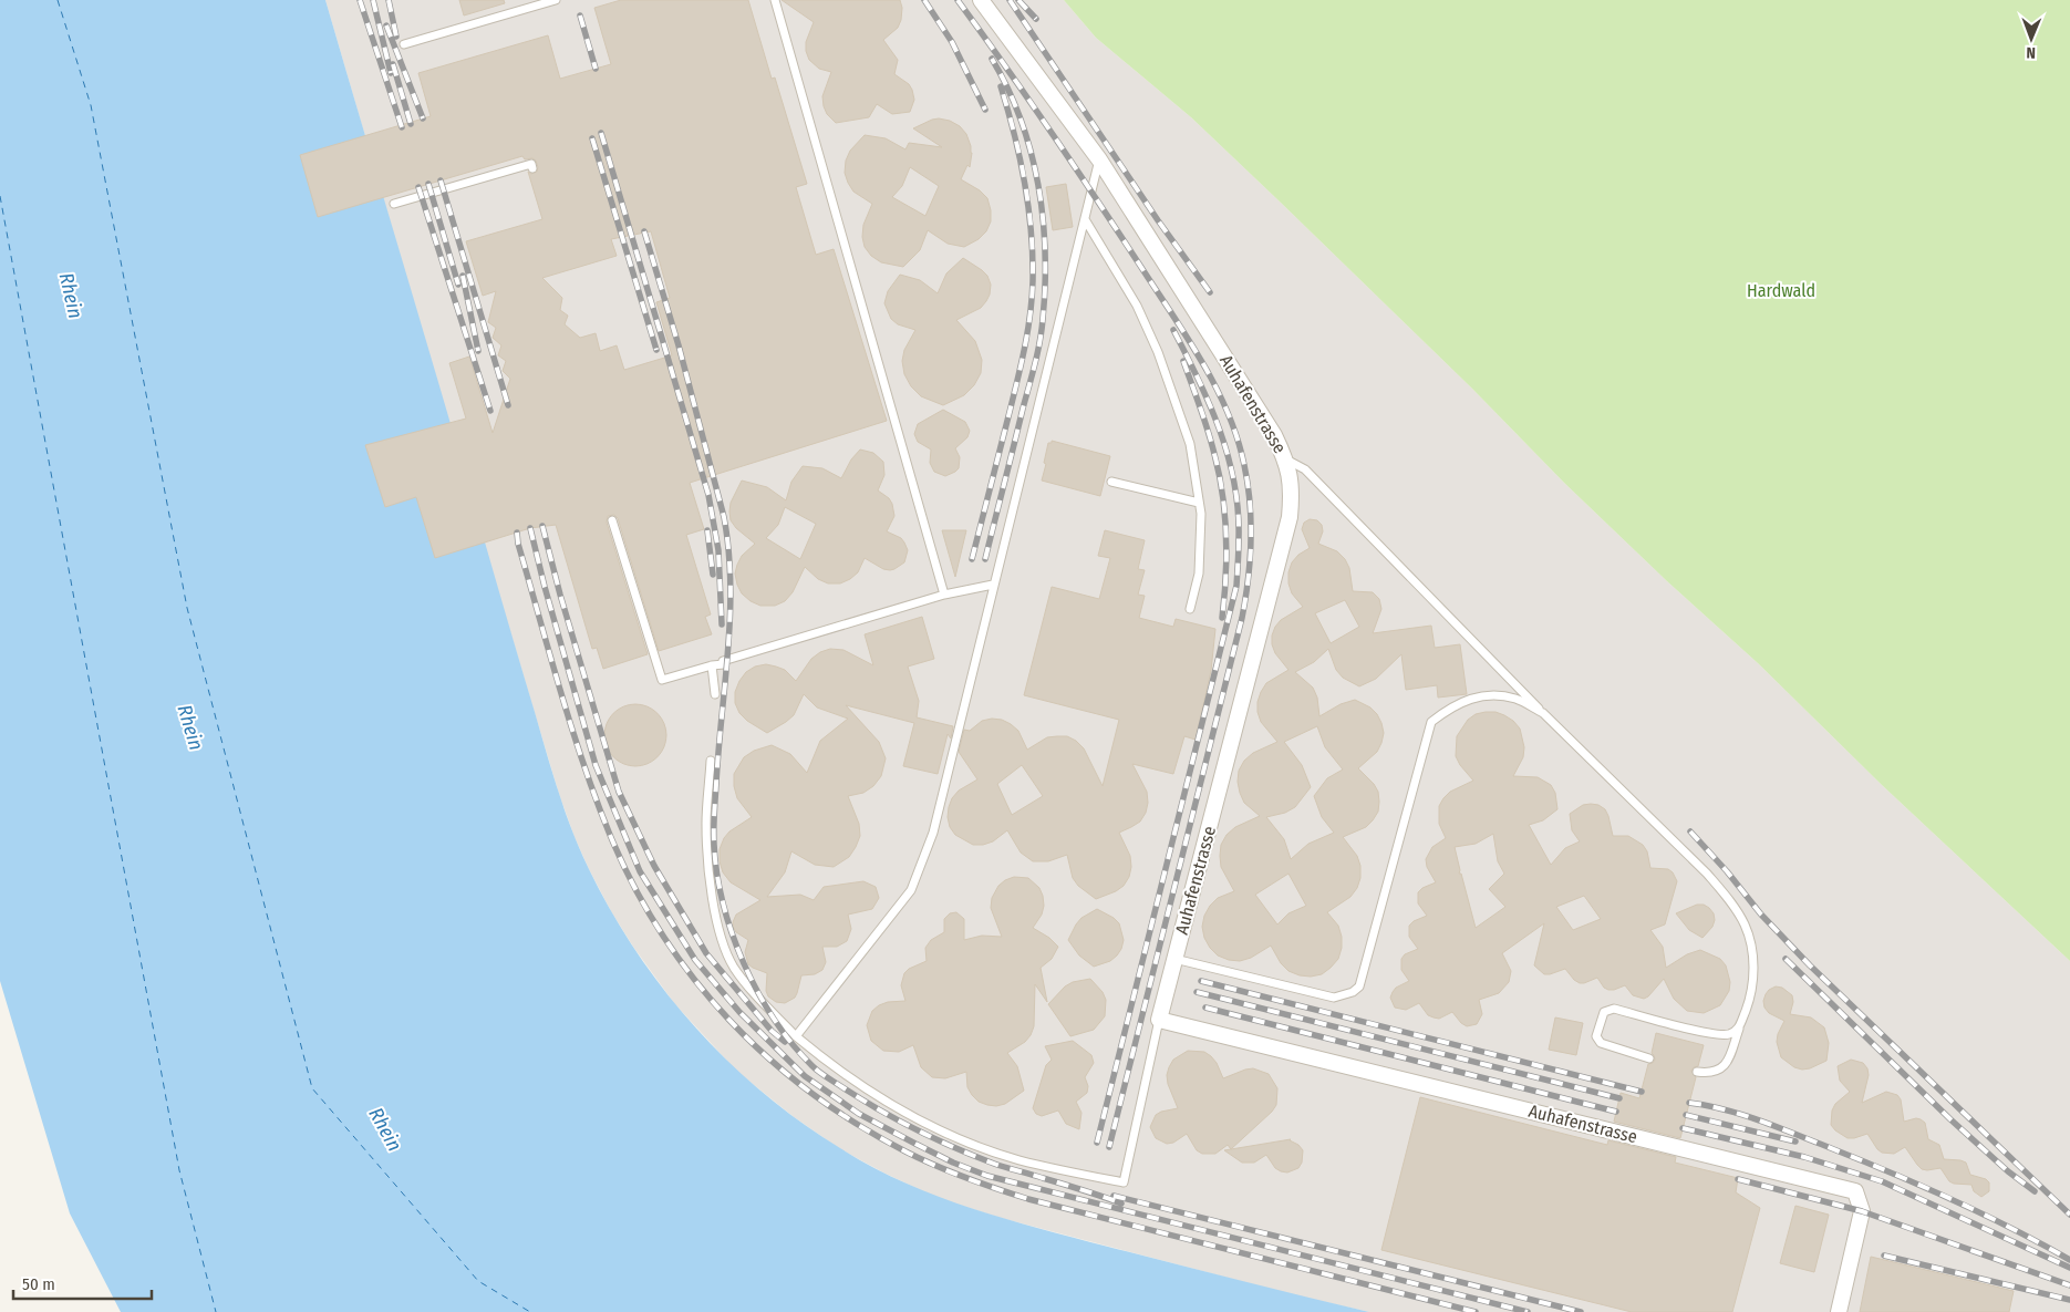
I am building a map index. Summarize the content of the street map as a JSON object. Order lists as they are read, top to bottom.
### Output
{
  "streets": {
    "street": ["Auhafenstrasse"]
  },
  "water": ["Rhein"],
  "parks": ["Hardwald"],
  "scale_bar": "50 m",
  "north": "bottom"
}
